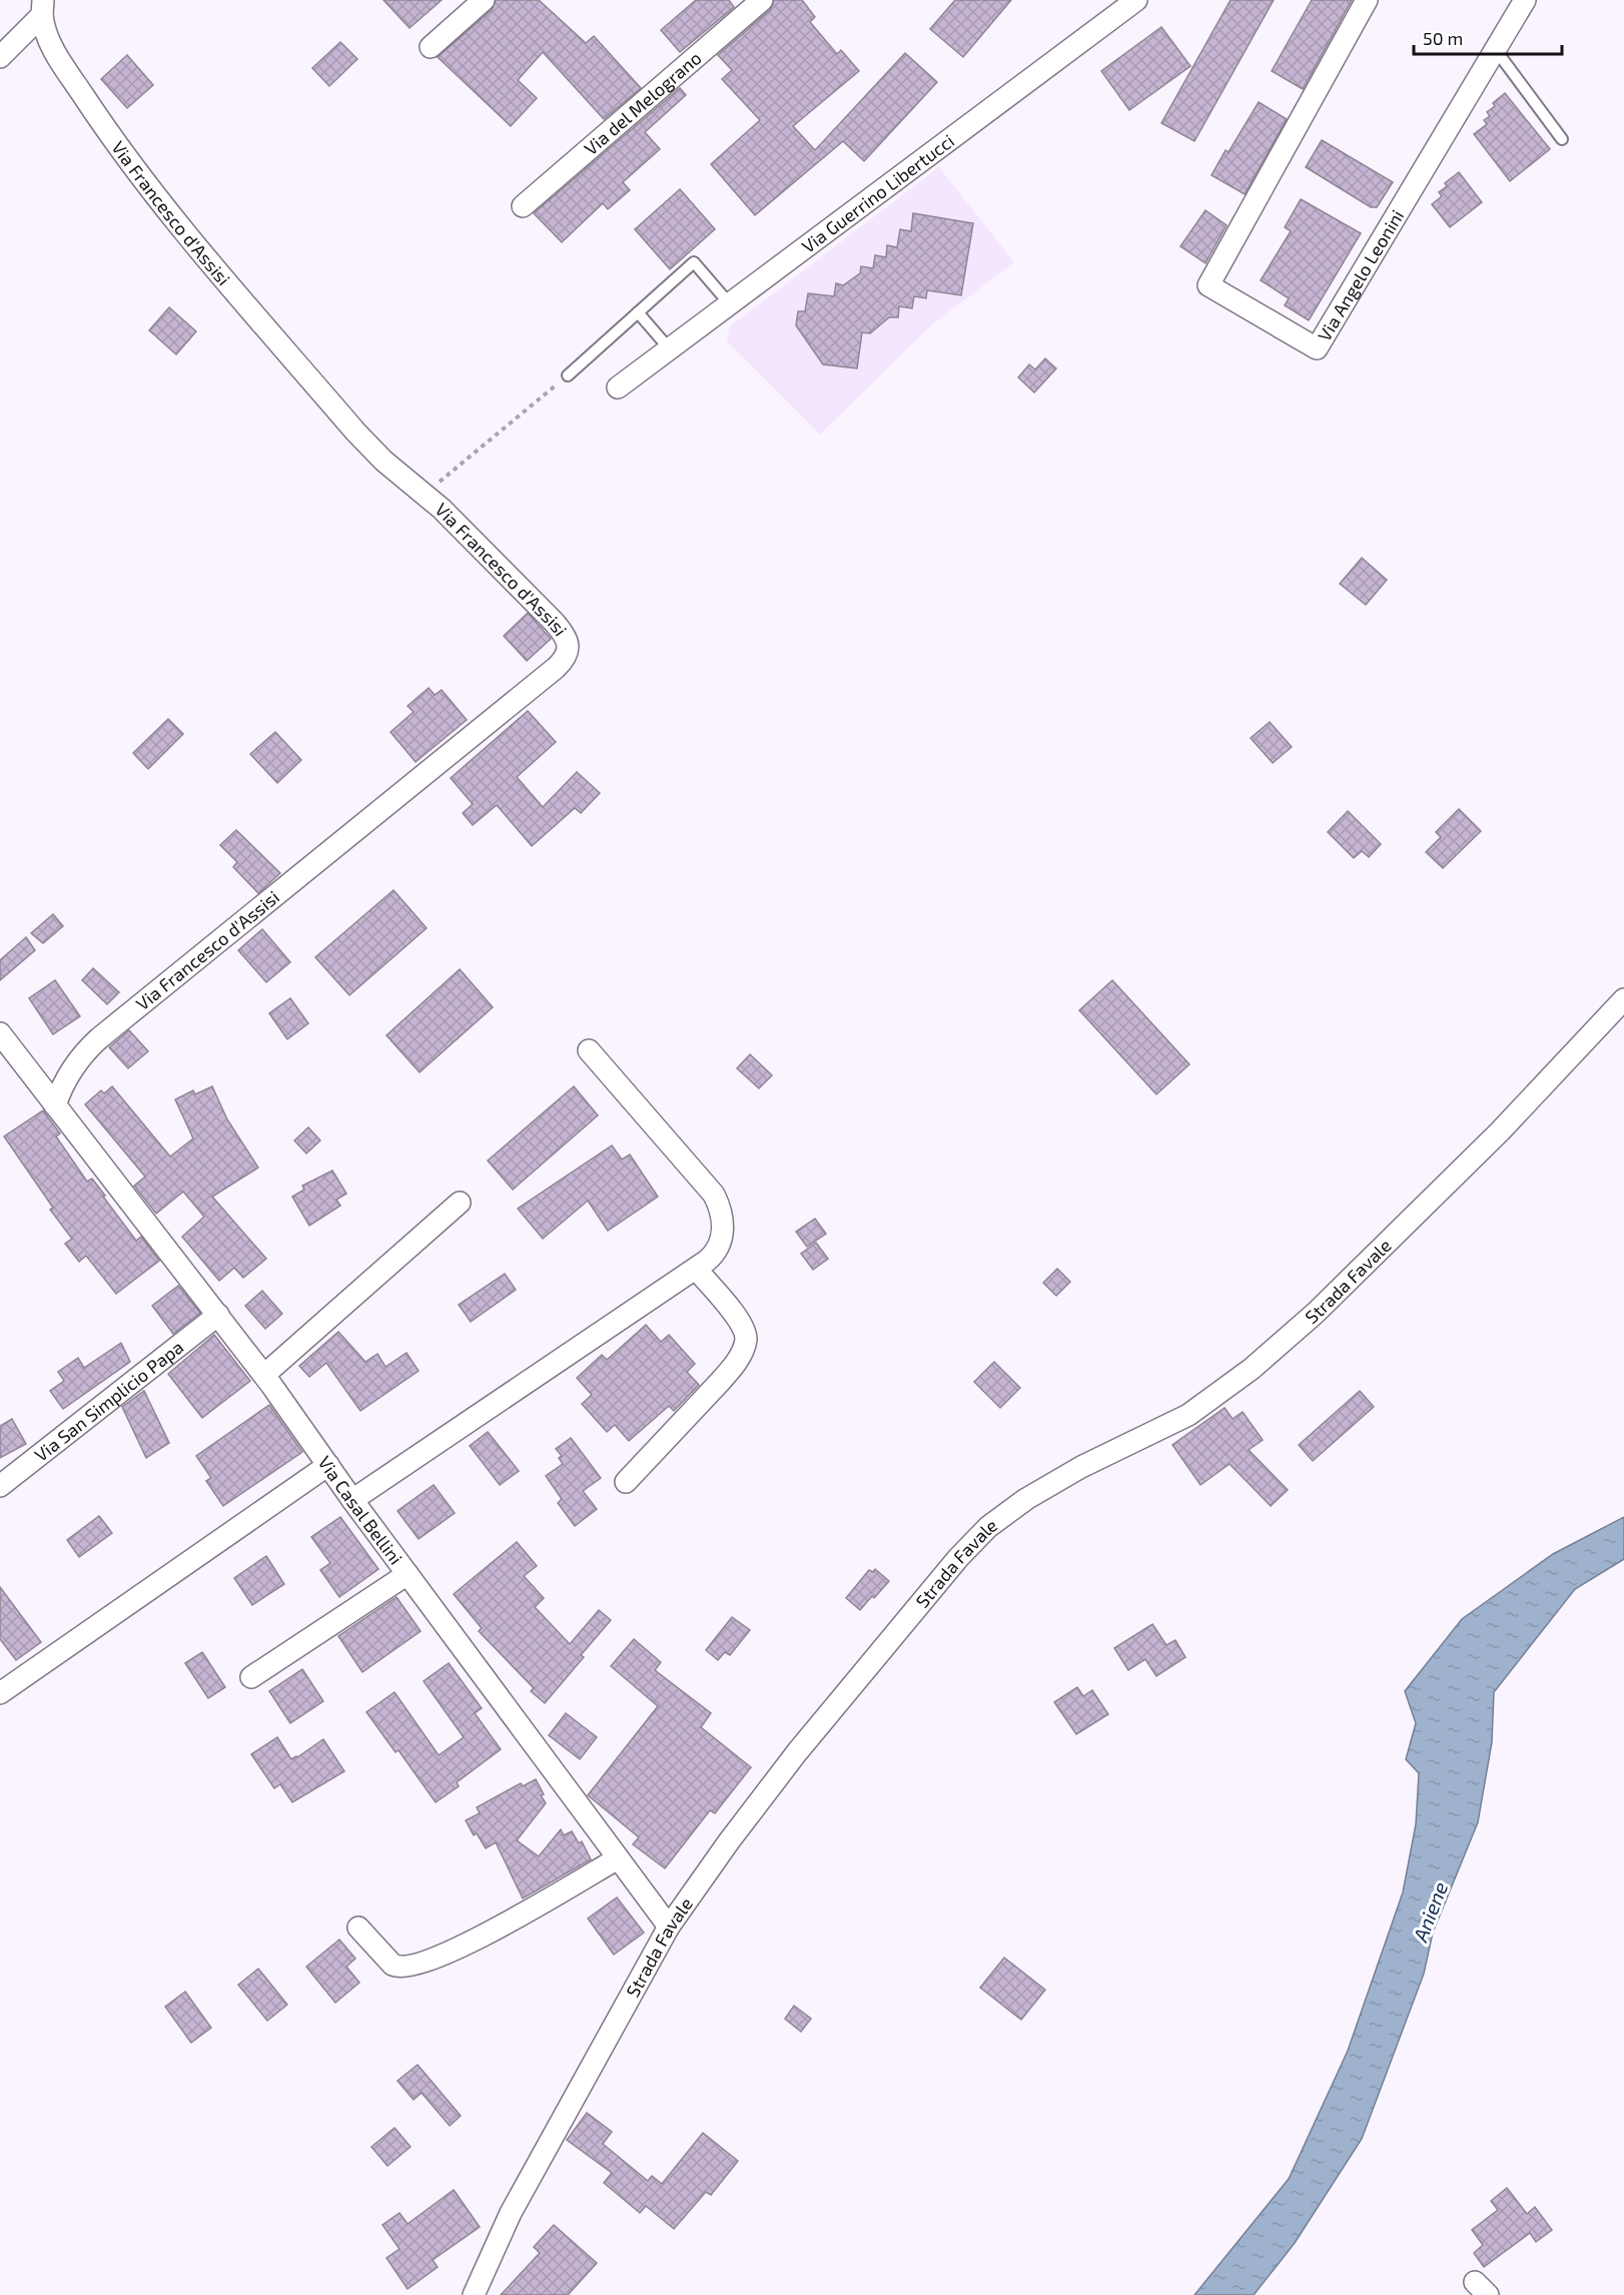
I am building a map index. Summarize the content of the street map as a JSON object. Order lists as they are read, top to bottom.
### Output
{
  "streets": {
    "street": [
      "Via del Melograno",
      "Via Guerrino Libertucci",
      "Via Francesco d'Assisi",
      "Via Angelo Leonini",
      "Strada Favale",
      "Via San Simplicio Papa",
      "Via Casal Bellini"
    ]
  },
  "crossings": [
    ["Via Francesco d'Assisi", "Via Casal Bellini"],
    ["Strada Favale", "Via Casal Bellini"],
    ["Via San Simplicio Papa", "Via Casal Bellini"]
  ],
  "water": ["Aniene"],
  "scale_bar": "50 m"
}
